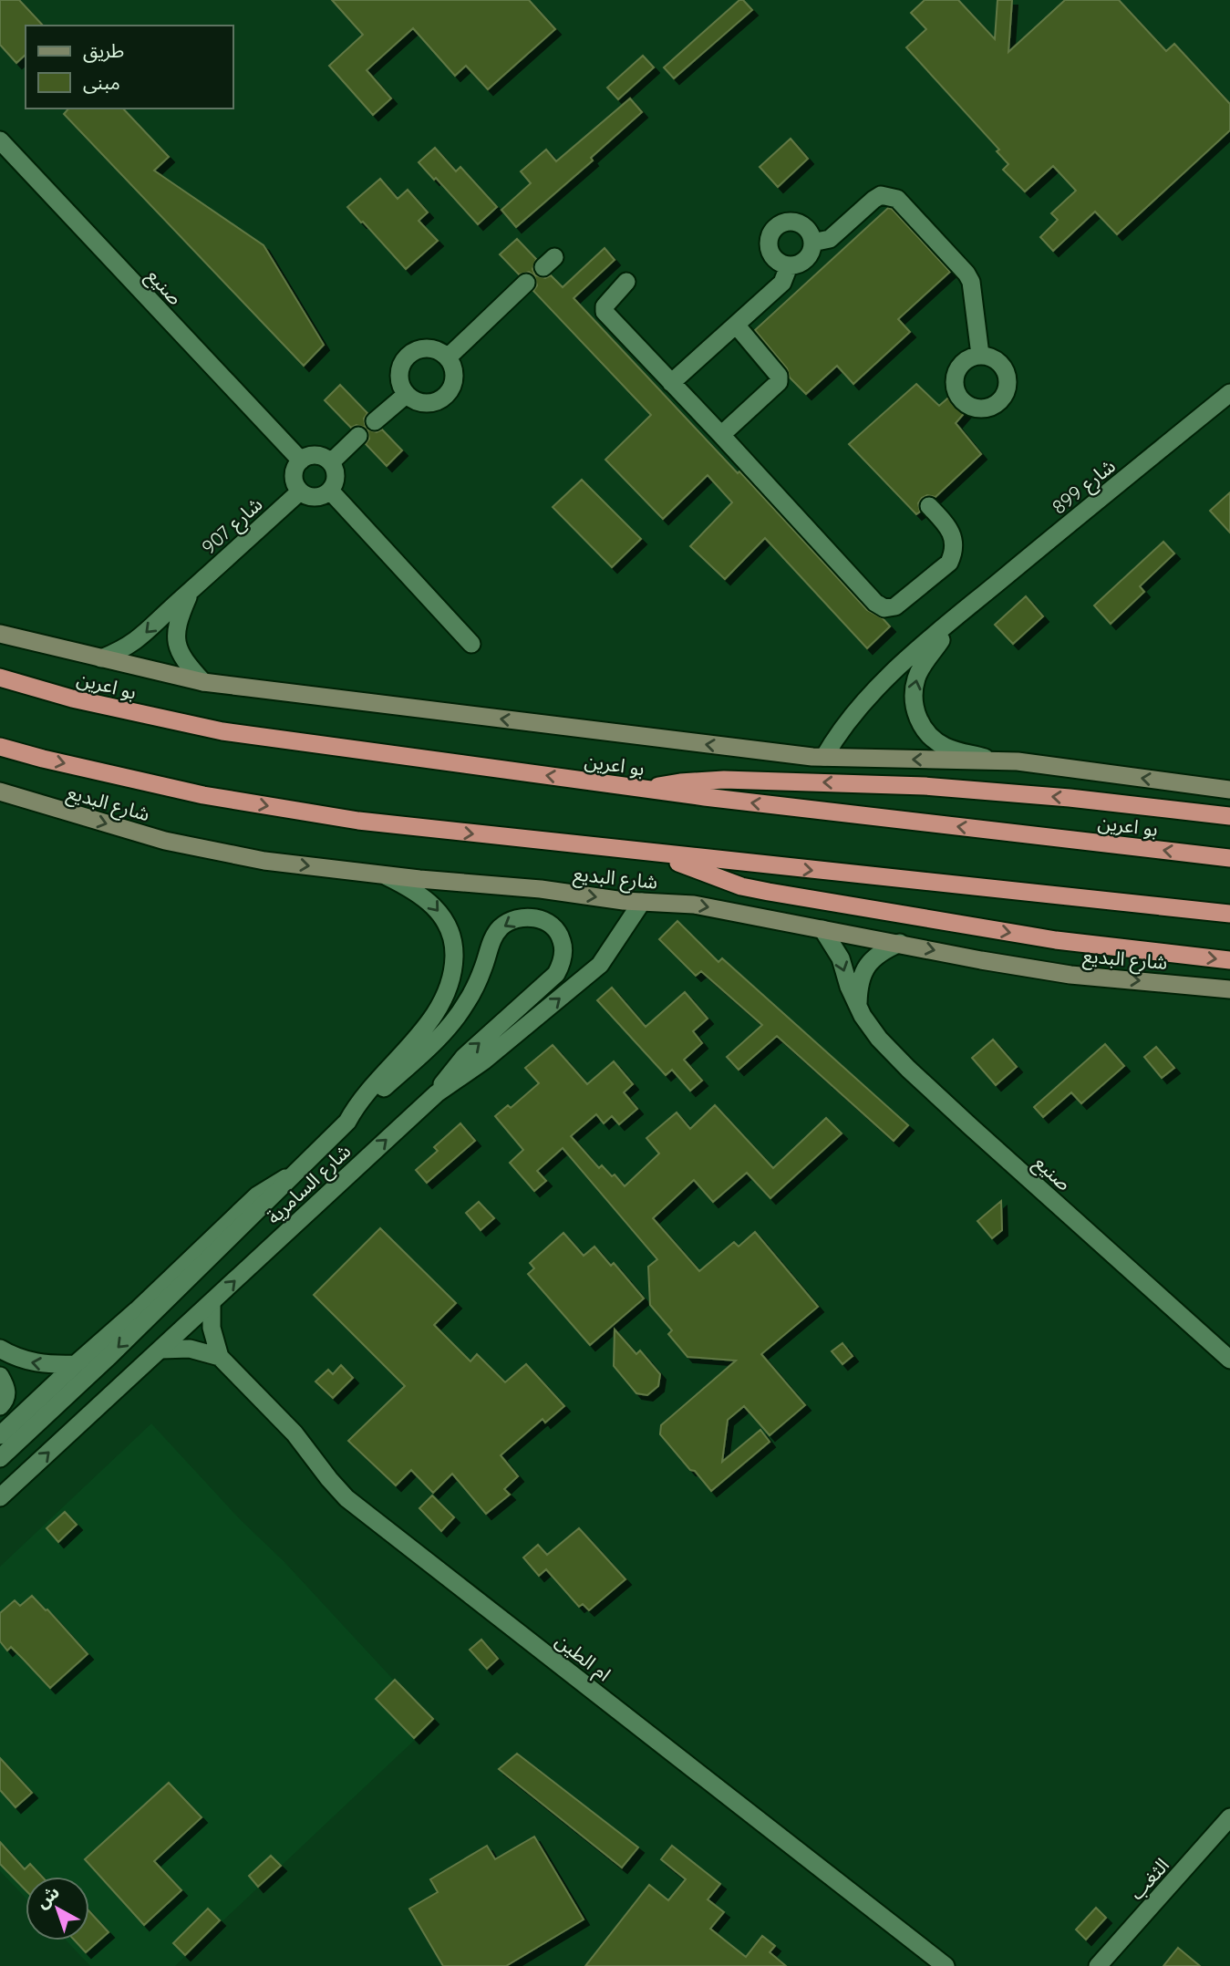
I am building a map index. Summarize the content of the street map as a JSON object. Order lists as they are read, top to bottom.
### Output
{
  "streets": {
    "highway": ["بو اعرين"],
    "main road": ["شارع البديع"],
    "street": [
      "صنيع",
      "شارع 899",
      "شارع 907",
      "شارع السامرية",
      "ام الطين",
      "الثغب"
    ]
  },
  "crossings": [
    ["صنيع", "شارع 907"],
    ["صنيع", "شارع البديع"],
    ["شارع البديع", "شارع السامرية"],
    ["شارع السامرية", "ام الطين"]
  ],
  "one_way": ["شارع البديع"],
  "legend": ["طريق", "مبنى"],
  "north": "top left"
}
